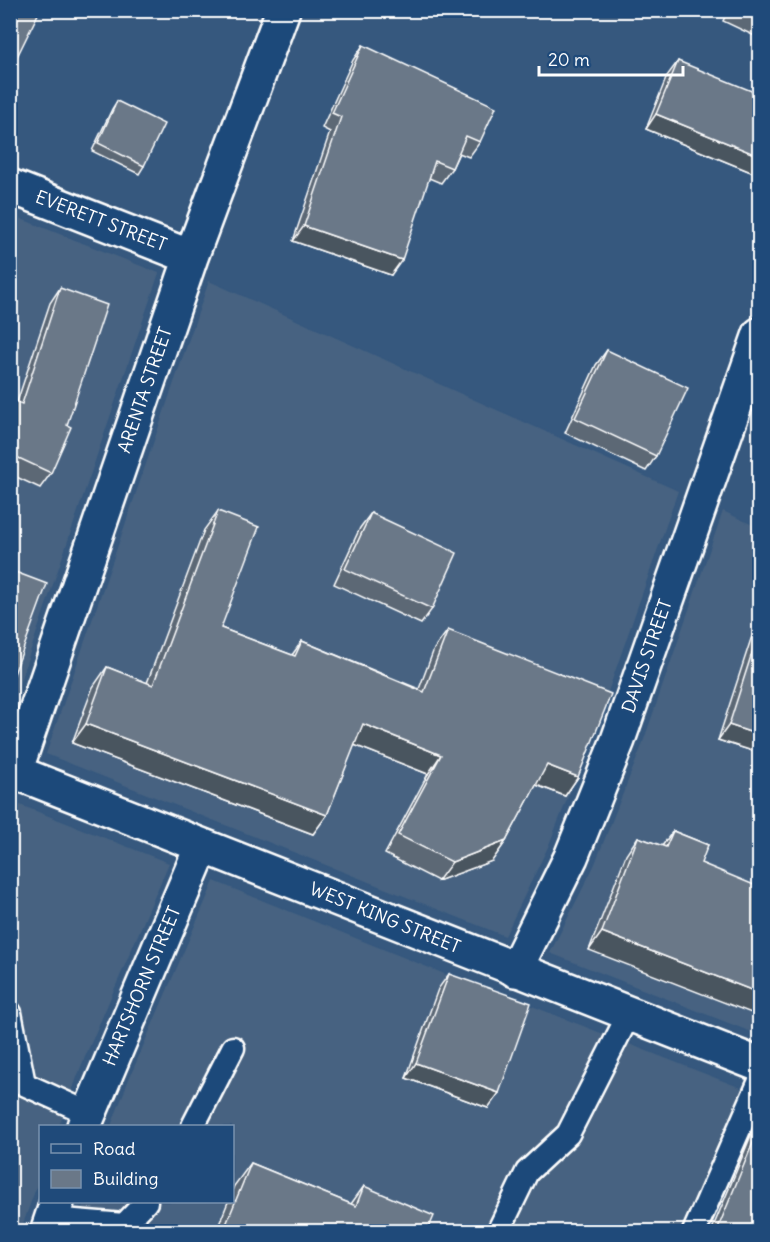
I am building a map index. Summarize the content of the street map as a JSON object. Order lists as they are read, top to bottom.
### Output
{
  "streets": {
    "street": [
      "EVERETT STREET",
      "ARENTA STREET",
      "DAVIS STREET",
      "WEST KING STREET",
      "HARTSHORN STREET"
    ]
  },
  "crossings": [
    ["EVERETT STREET", "ARENTA STREET"],
    ["ARENTA STREET", "WEST KING STREET"],
    ["DAVIS STREET", "WEST KING STREET"],
    ["WEST KING STREET", "HARTSHORN STREET"]
  ],
  "legend": ["Road", "Building"],
  "scale_bar": "20 m"
}
